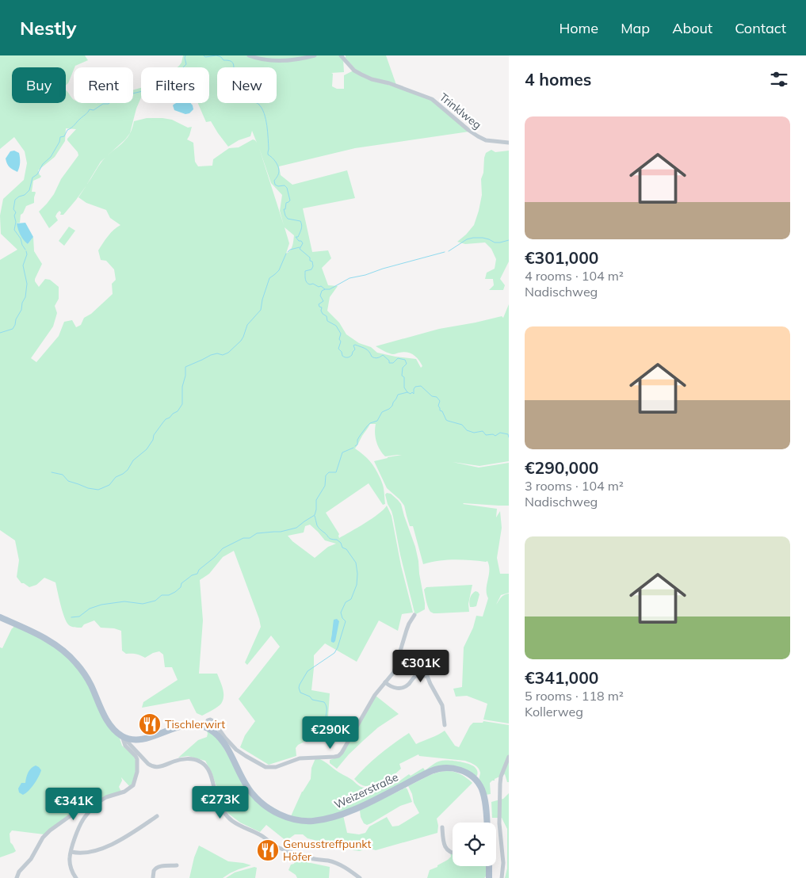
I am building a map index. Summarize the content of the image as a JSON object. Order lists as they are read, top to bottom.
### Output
{
  "streets": {
    "main road": ["Weizerstraße"],
    "street": ["Trinklweg"]
  },
  "places": {
    "restaurant": ["Tischlerwirt", "Genusstreffpunkt Höfer"]
  },
  "page": {
    "header": "Nestly",
    "nav": [
      "Home",
      "Map",
      "About",
      "Contact"
    ],
    "heading": "4 homes",
    "chip": [
      "Buy",
      "Rent",
      "Filters",
      "New"
    ],
    "list": [
      {
        "name": "€301,000",
        "note": "4 rooms · 104 m² · Nadischweg"
      },
      {
        "name": "€290,000",
        "note": "3 rooms · 104 m² · Nadischweg"
      },
      {
        "name": "€341,000",
        "note": "5 rooms · 118 m² · Kollerweg"
      }
    ],
    "price": [
      "€301K",
      "€290K",
      "€273K",
      "€341K"
    ]
  }
}
